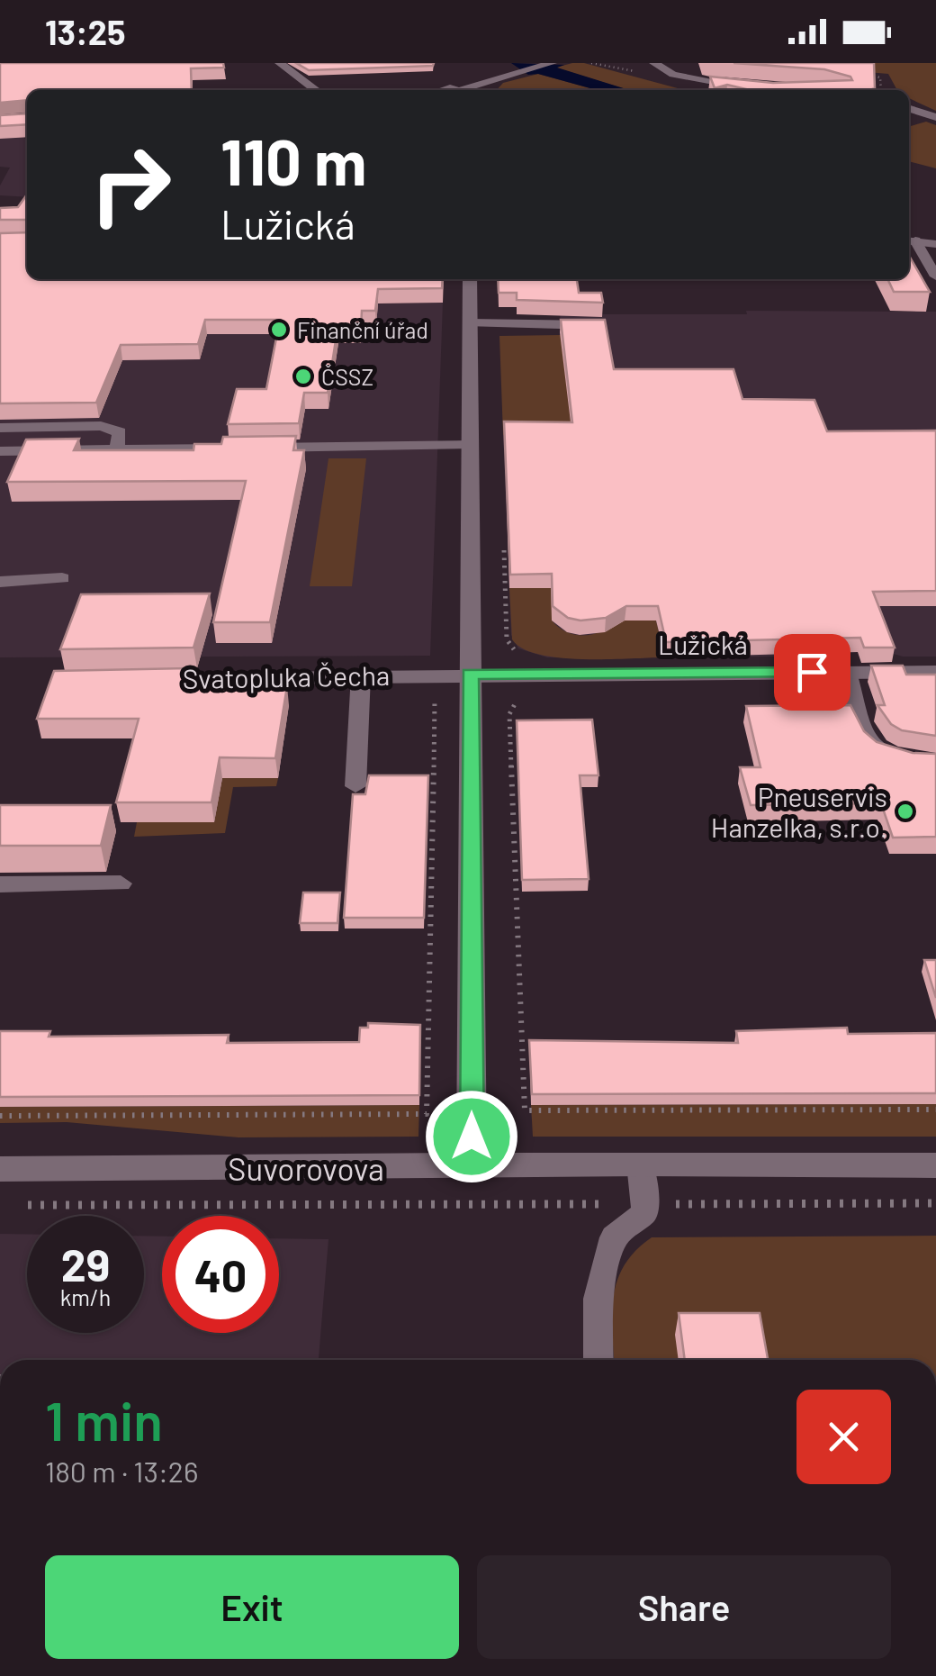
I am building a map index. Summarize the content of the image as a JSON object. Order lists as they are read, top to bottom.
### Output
{
  "streets": {
    "street": ["Lužická", "Svatopluka Čecha", "Suvorovova"]
  },
  "crossings": [
    ["Lužická", "Svatopluka Čecha"]
  ],
  "places": ["Finanční úřad", "ČSSZ", "Pneuservis Hanzelka, s.r.o."],
  "page": {
    "status": "13:25",
    "turn": ["110 m", "Lužická"],
    "speed": "29 km/h",
    "limit": "40",
    "heading": ["1 min", "180 m · 13:26"],
    "buttons": ["Exit", "Share"]
  }
}
